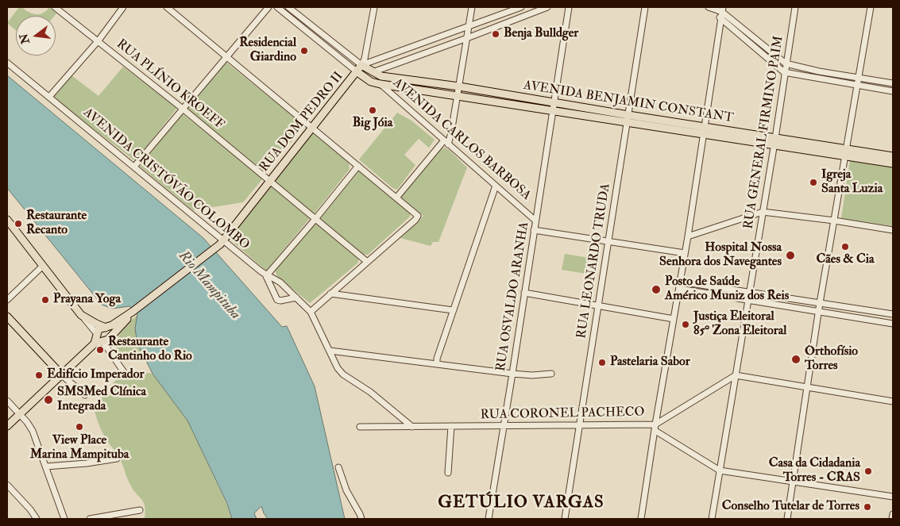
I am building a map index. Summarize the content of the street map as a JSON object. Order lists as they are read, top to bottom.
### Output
{
  "streets": {
    "main road": ["AVENIDA BENJAMIN CONSTANT", "RUA DOM PEDRO II", "AVENIDA CARLOS BARBOSA"],
    "street": [
      "RUA PLÍNIO KROEFF",
      "RUA GENERAL FIRMINO PAIM",
      "AVENIDA CRISTÓVÃO COLOMBO",
      "RUA LEONARDO TRUDA",
      "RUA OSVALDO ARANHA",
      "RUA CORONEL PACHECO"
    ]
  },
  "crossings": [
    ["RUA PLÍNIO KROEFF", "RUA DOM PEDRO II"],
    ["AVENIDA BENJAMIN CONSTANT", "RUA DOM PEDRO II"],
    ["AVENIDA BENJAMIN CONSTANT", "RUA GENERAL FIRMINO PAIM"],
    ["AVENIDA BENJAMIN CONSTANT", "AVENIDA CARLOS BARBOSA"],
    ["AVENIDA BENJAMIN CONSTANT", "RUA LEONARDO TRUDA"],
    ["AVENIDA BENJAMIN CONSTANT", "RUA OSVALDO ARANHA"],
    ["RUA DOM PEDRO II", "AVENIDA CARLOS BARBOSA"],
    ["RUA DOM PEDRO II", "AVENIDA CRISTÓVÃO COLOMBO"],
    ["RUA GENERAL FIRMINO PAIM", "RUA CORONEL PACHECO"],
    ["AVENIDA CARLOS BARBOSA", "RUA OSVALDO ARANHA"],
    ["AVENIDA CRISTÓVÃO COLOMBO", "RUA CORONEL PACHECO"],
    ["RUA LEONARDO TRUDA", "RUA CORONEL PACHECO"],
    ["RUA OSVALDO ARANHA", "RUA CORONEL PACHECO"]
  ],
  "districts": ["GETÚLIO VARGAS"],
  "water": ["Rio Mampituba"],
  "places": [
    "Benja Bulldger",
    "Residencial Giardino",
    "Big Jóia",
    "Igreja Santa Luzia",
    "Restaurante Recanto",
    "Cães & Cia",
    "Hospital Nossa Senhora dos Navegantes",
    "Posto de Saúde Américo Muniz dos Reis",
    "Prayana Yoga",
    "Justiça Eleitoral 85° Zona Eleitoral",
    "Restaurante Cantinho do Rio",
    "Orthofísio Torres",
    "Pastelaria Sabor",
    "Edifício Imperador",
    "SMSMed Clínica Integrada",
    "View Place Marina Mampituba",
    "Casa da Cidadania Torres - CRAS",
    "Conselho Tutelar de Torres"
  ],
  "north": "left"
}
